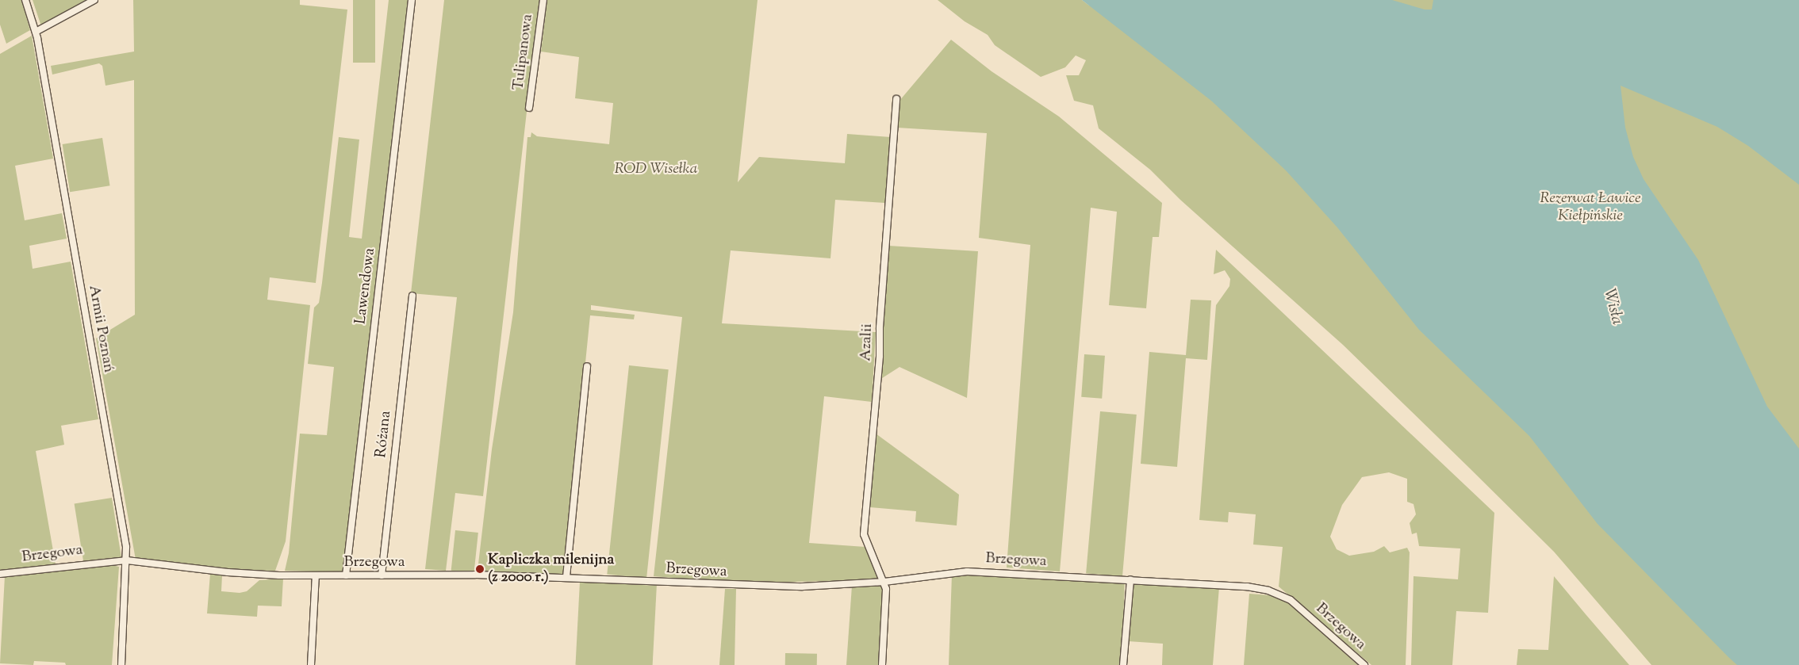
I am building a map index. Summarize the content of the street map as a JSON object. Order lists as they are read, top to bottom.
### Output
{
  "streets": {
    "street": [
      "Tulipanowa",
      "Lawendowa",
      "Armii Poznań",
      "Azalii",
      "Różana",
      "Brzegowa"
    ]
  },
  "crossings": [
    ["Lawendowa", "Brzegowa"],
    ["Armii Poznań", "Brzegowa"],
    ["Azalii", "Brzegowa"],
    ["Różana", "Brzegowa"]
  ],
  "water": ["Wisła"],
  "parks": ["ROD Wisełka", "Rezerwat Ławice Kiełpińskie"],
  "places": ["Kapliczka milenijna (z 2000 r.)"]
}
